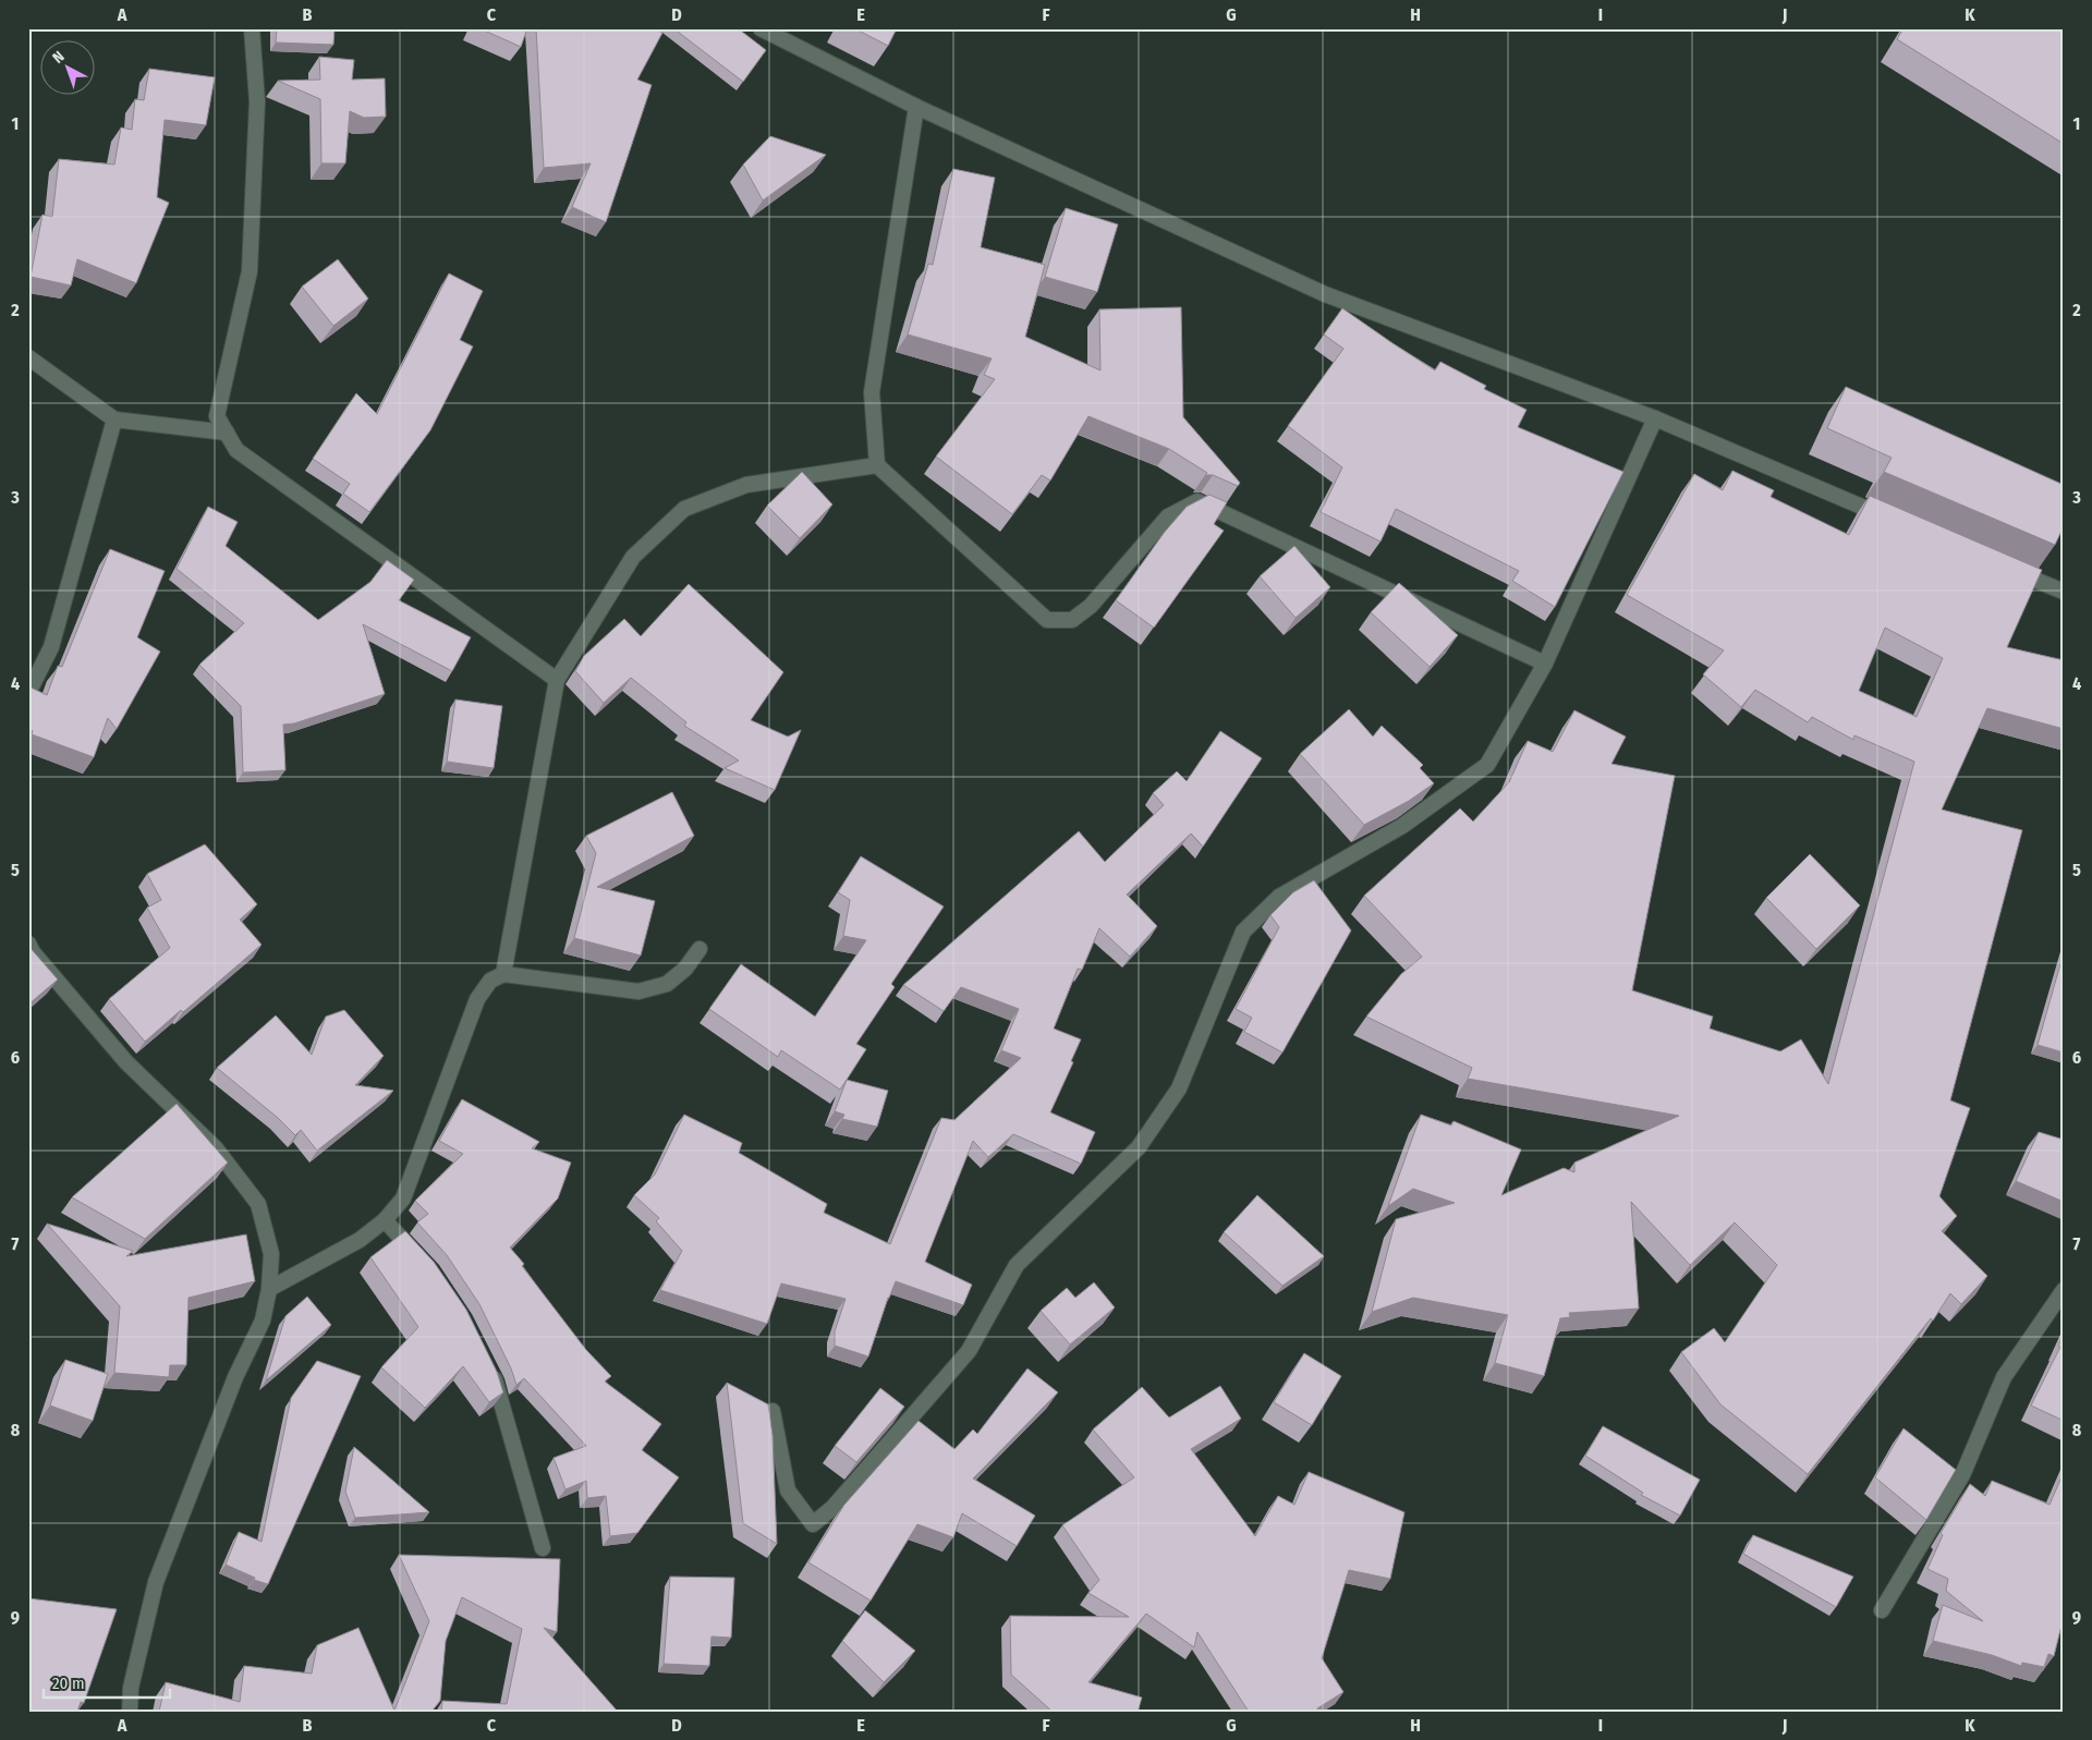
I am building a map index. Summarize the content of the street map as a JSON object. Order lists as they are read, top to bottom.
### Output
{
  "scale_bar": "20 m",
  "north": "top left",
  "grid": {
    "columns": [
      "A",
      "B",
      "C",
      "D",
      "E",
      "F",
      "G",
      "H",
      "I",
      "J",
      "K"
    ],
    "rows": [
      "1",
      "2",
      "3",
      "4",
      "5",
      "6",
      "7",
      "8",
      "9"
    ]
  }
}
